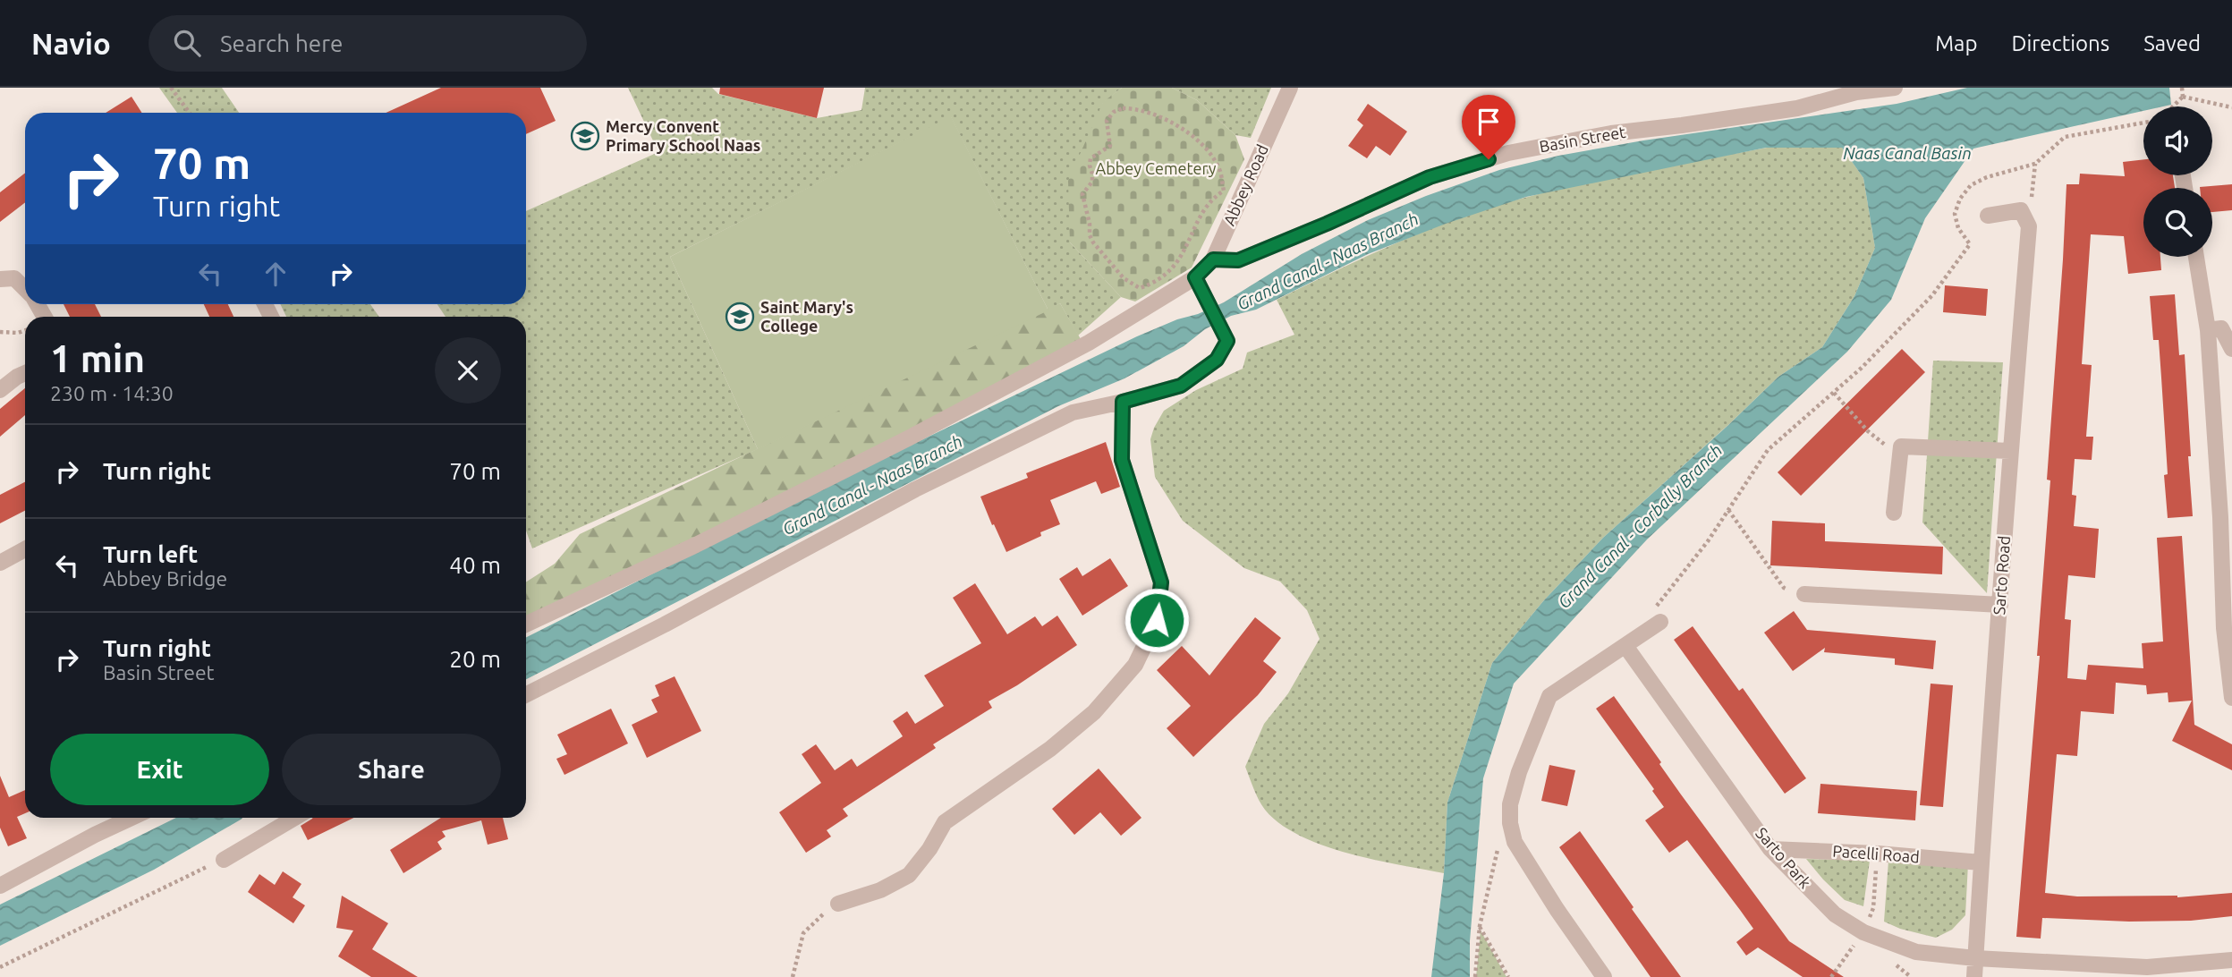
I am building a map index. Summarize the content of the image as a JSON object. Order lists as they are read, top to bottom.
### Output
{
  "streets": {
    "street": [
      "Basin Street",
      "Abbey Road",
      "Sarto Road",
      "Pacelli Road",
      "Sarto Park"
    ]
  },
  "crossings": [
    ["Basin Street", "Abbey Road"],
    ["Sarto Road", "Pacelli Road"],
    ["Sarto Road", "Sarto Park"],
    ["Pacelli Road", "Sarto Park"]
  ],
  "water": ["Naas Canal Basin", "Grand Canal - Naas Branch", "Grand Canal - Corbally Branch"],
  "parks": ["Abbey Cemetery"],
  "places": {
    "school or university": ["Mercy Convent Primary School Naas", "Saint Mary's College"]
  },
  "page": {
    "header": "Navio",
    "search": "Search here",
    "nav": ["Map", "Directions", "Saved"],
    "turn": ["70 m", "Turn right"],
    "heading": ["1 min", "230 m · 14:30"],
    "list": [
      {
        "name": "Turn right",
        "value": "70 m"
      },
      {
        "name": "Turn left",
        "note": "Abbey Bridge",
        "value": "40 m"
      },
      {
        "name": "Turn right",
        "note": "Basin Street",
        "value": "20 m"
      }
    ],
    "buttons": ["Exit", "Share"]
  }
}
